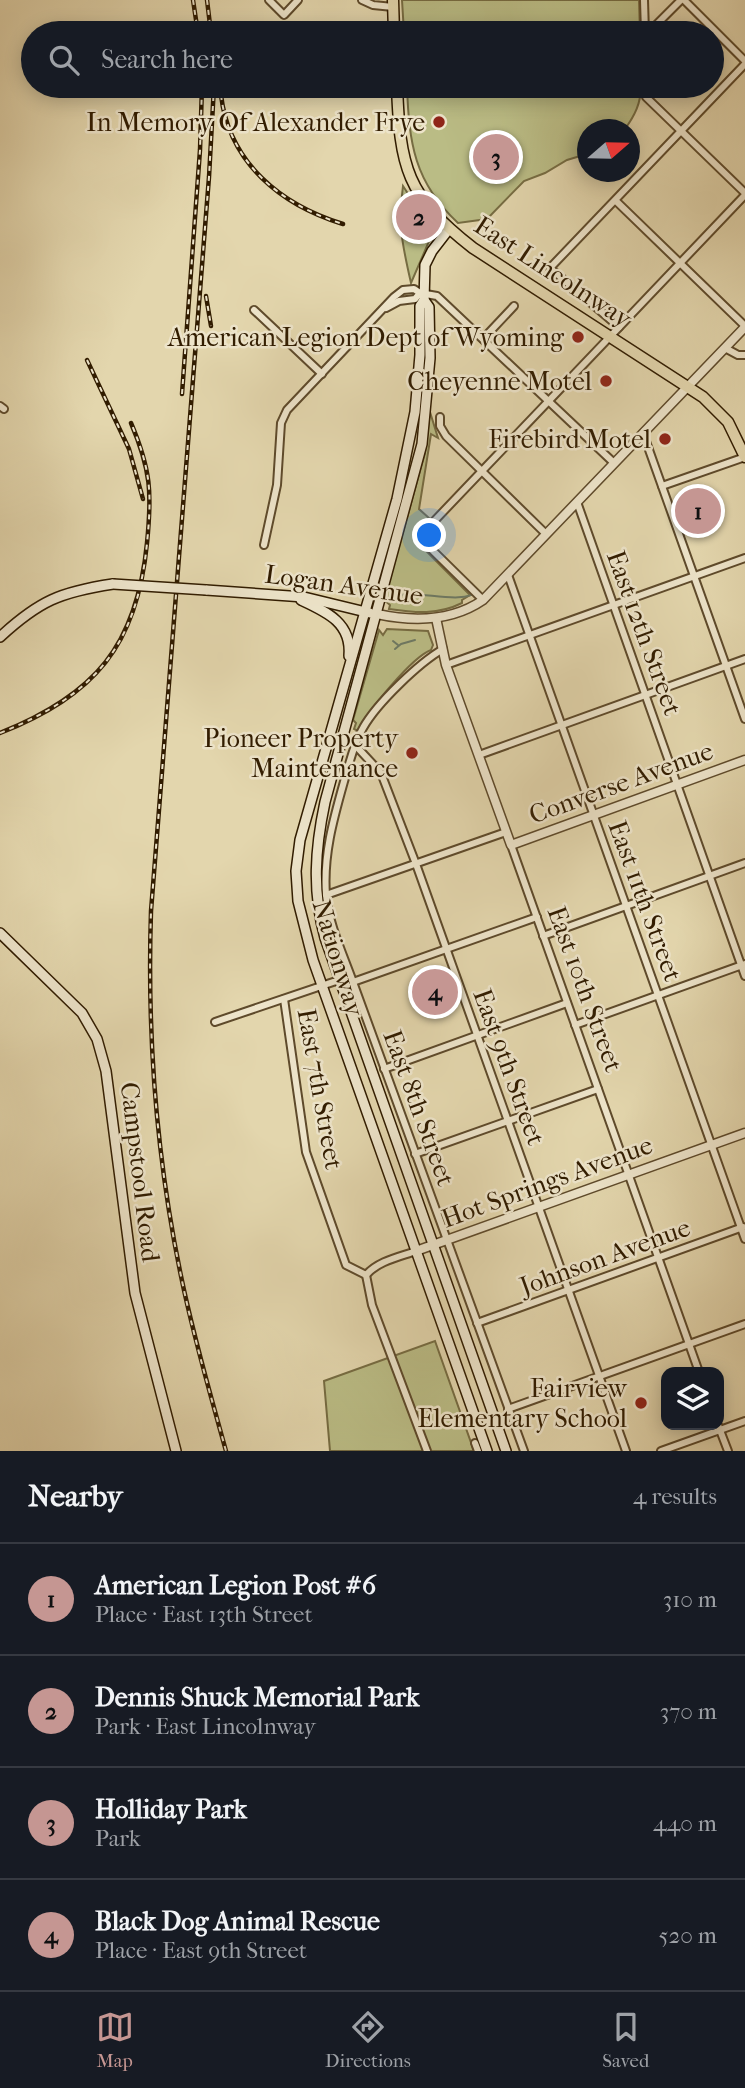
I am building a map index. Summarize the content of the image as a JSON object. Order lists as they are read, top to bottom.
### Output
{
  "streets": {
    "main road": [
      "East Lincolnway",
      "Logan Avenue",
      "Nationway",
      "Campstool Road"
    ],
    "street": [
      "East 12th Street",
      "Converse Avenue",
      "East 11th Street",
      "East 10th Street",
      "East 9th Street",
      "East 7th Street",
      "East 8th Street",
      "Hot Springs Avenue",
      "Johnson Avenue"
    ]
  },
  "crossings": [
    ["East Lincolnway", "Logan Avenue"],
    ["East Lincolnway", "Nationway"],
    ["Logan Avenue", "East 12th Street"],
    ["Logan Avenue", "East 11th Street"],
    ["Logan Avenue", "Nationway"],
    ["Logan Avenue", "East 10th Street"],
    ["East 12th Street", "Converse Avenue"],
    ["Converse Avenue", "East 11th Street"],
    ["Converse Avenue", "East 10th Street"],
    ["Converse Avenue", "East 9th Street"],
    ["Converse Avenue", "East 8th Street"],
    ["East 11th Street", "Hot Springs Avenue"],
    ["East 11th Street", "Johnson Avenue"],
    ["Nationway", "Hot Springs Avenue"],
    ["East 10th Street", "East 8th Street"],
    ["East 10th Street", "Hot Springs Avenue"],
    ["East 10th Street", "Johnson Avenue"],
    ["East 9th Street", "East 8th Street"],
    ["East 9th Street", "Hot Springs Avenue"],
    ["East 9th Street", "Johnson Avenue"],
    ["East 7th Street", "Hot Springs Avenue"],
    ["East 8th Street", "Hot Springs Avenue"],
    ["East 8th Street", "Johnson Avenue"]
  ],
  "places": [
    "In Memory Of Alexander Frye",
    "American Legion Dept of Wyoming",
    "Cheyenne Motel",
    "Firebird Motel",
    "Pioneer Property Maintenance",
    "Fairview Elementary School"
  ],
  "north": "right",
  "page": {
    "search": "Search here",
    "pins": [
      "3",
      "2",
      "1",
      "4"
    ],
    "heading": ["Nearby", "4 results"],
    "list": [
      {
        "mark": "1",
        "name": "American Legion Post #6",
        "note": "Place · East 13th Street",
        "value": "310 m"
      },
      {
        "mark": "2",
        "name": "Dennis Shuck Memorial Park",
        "note": "Park · East Lincolnway",
        "value": "370 m"
      },
      {
        "mark": "3",
        "name": "Holliday Park",
        "note": "Park",
        "value": "440 m"
      },
      {
        "mark": "4",
        "name": "Black Dog Animal Rescue",
        "note": "Place · East 9th Street",
        "value": "520 m"
      }
    ],
    "nav": ["Map", "Directions", "Saved"]
  }
}
